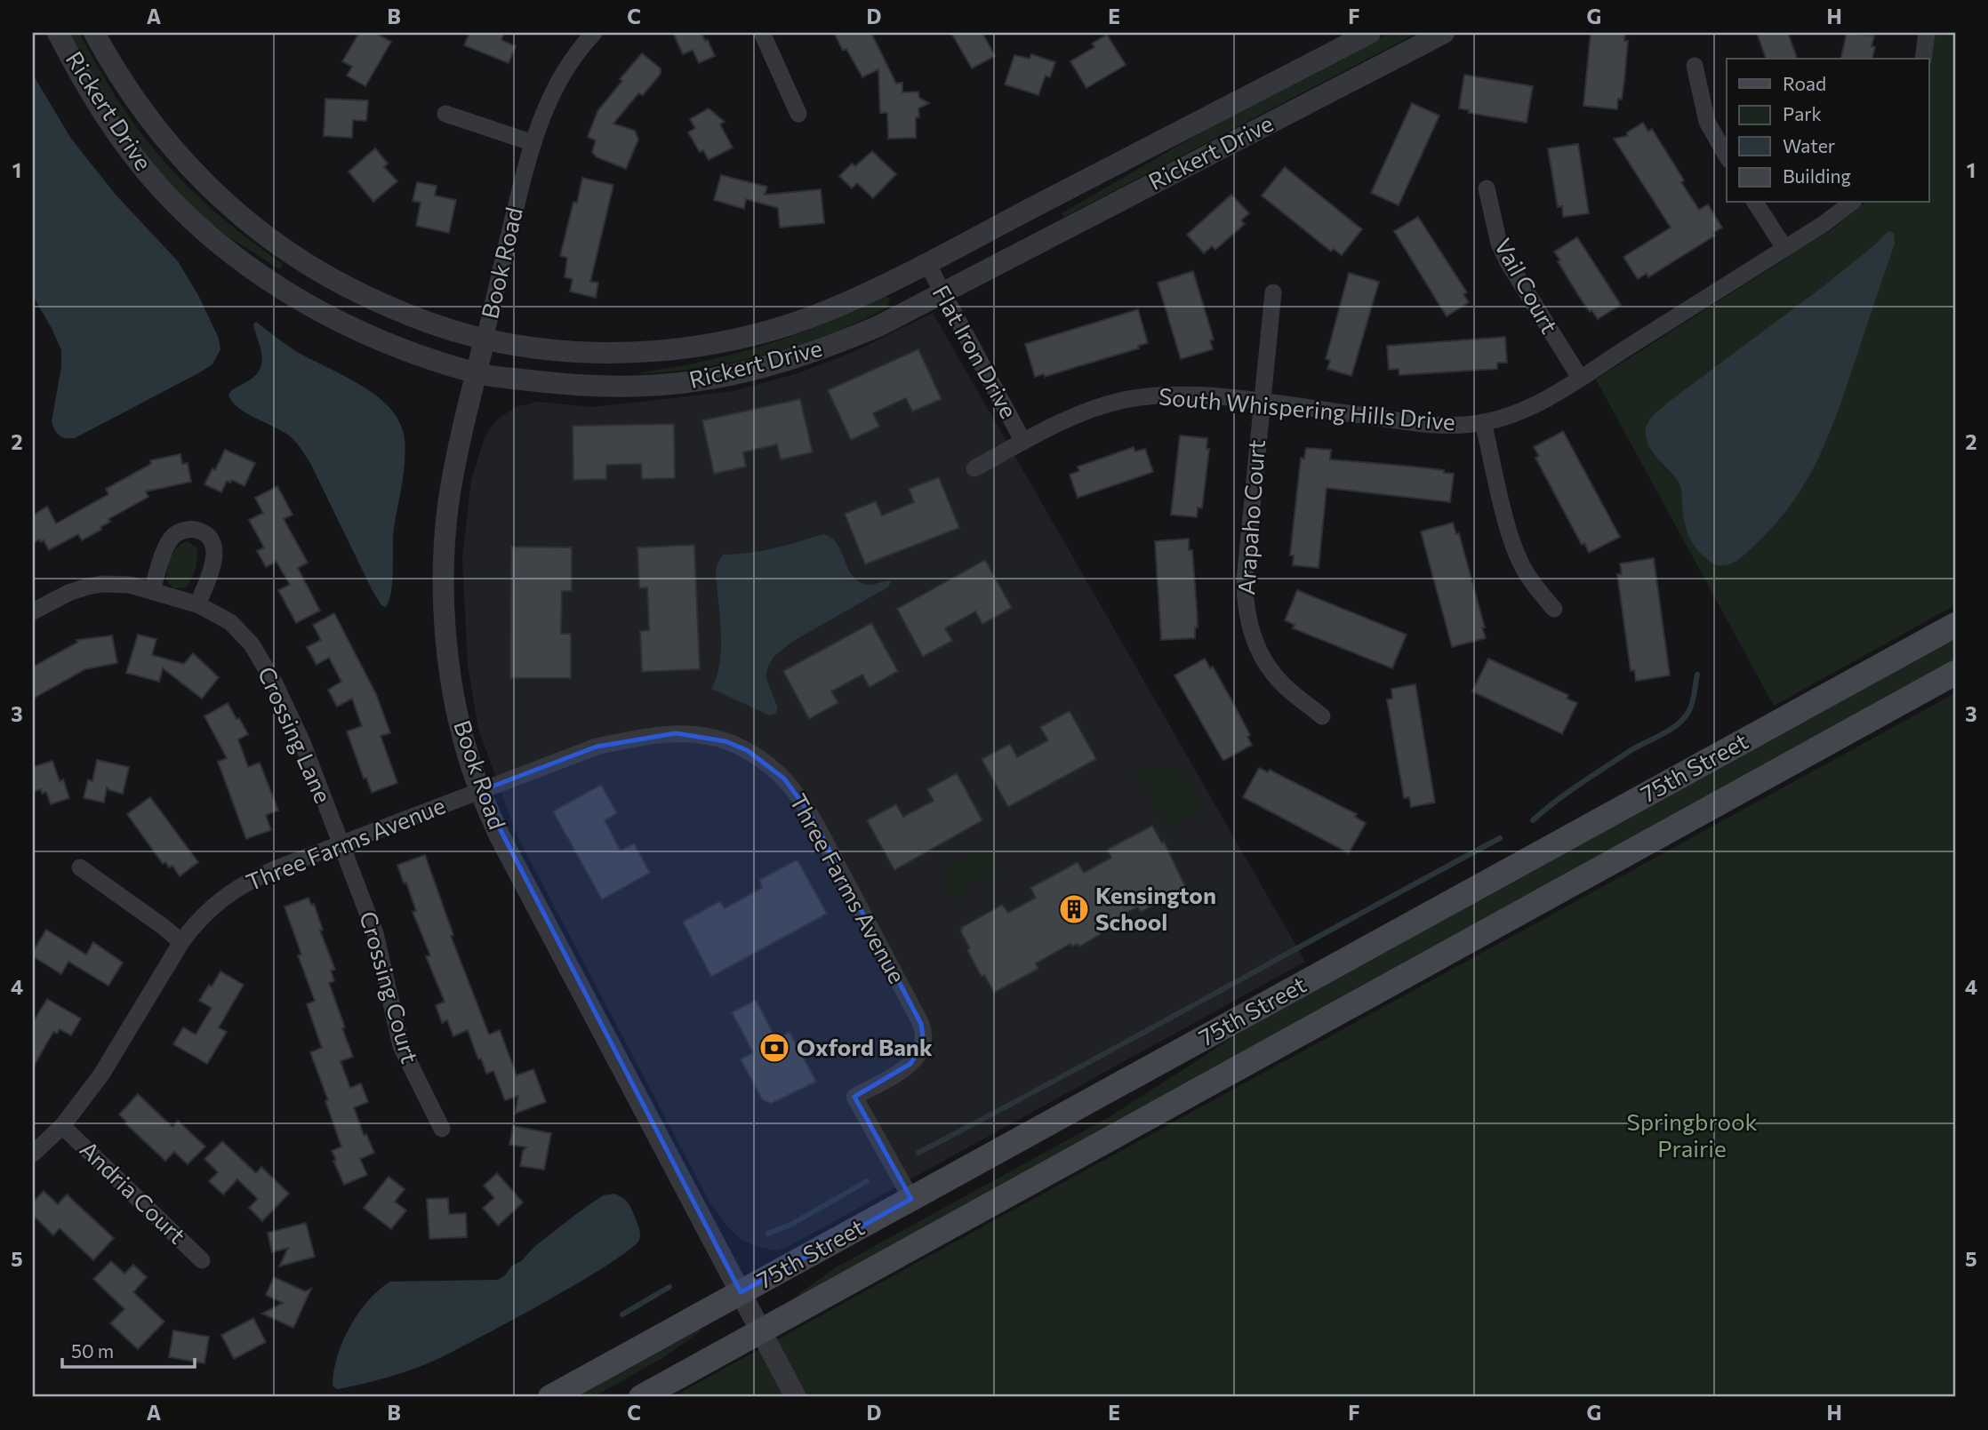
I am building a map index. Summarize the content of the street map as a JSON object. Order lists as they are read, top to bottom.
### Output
{
  "streets": {
    "main road": ["75th Street"],
    "street": [
      "Rickert Drive",
      "Book Road",
      "Vail Court",
      "Flat Iron Drive",
      "South Whispering Hills Drive",
      "Arapaho Court",
      "Crossing Lane",
      "Three Farms Avenue",
      "Crossing Court",
      "Andria Court"
    ]
  },
  "crossings": [
    ["Rickert Drive", "Book Road"],
    ["Rickert Drive", "Flat Iron Drive"],
    ["Book Road", "75th Street"],
    ["Book Road", "Three Farms Avenue"],
    ["Vail Court", "South Whispering Hills Drive"],
    ["Flat Iron Drive", "South Whispering Hills Drive"],
    ["South Whispering Hills Drive", "Arapaho Court"],
    ["Crossing Lane", "Three Farms Avenue"],
    ["Crossing Lane", "Crossing Court"],
    ["75th Street", "Three Farms Avenue"],
    ["Three Farms Avenue", "Crossing Court"],
    ["Three Farms Avenue", "Andria Court"]
  ],
  "parks": ["Springbrook Prairie"],
  "places": {
    "building": ["Kensington School"],
    "bank": ["Oxford Bank"]
  },
  "legend": [
    "Road",
    "Park",
    "Water",
    "Building"
  ],
  "scale_bar": "50 m",
  "grid": {
    "columns": [
      "A",
      "B",
      "C",
      "D",
      "E",
      "F",
      "G",
      "H"
    ],
    "rows": [
      "1",
      "2",
      "3",
      "4",
      "5"
    ]
  }
}
